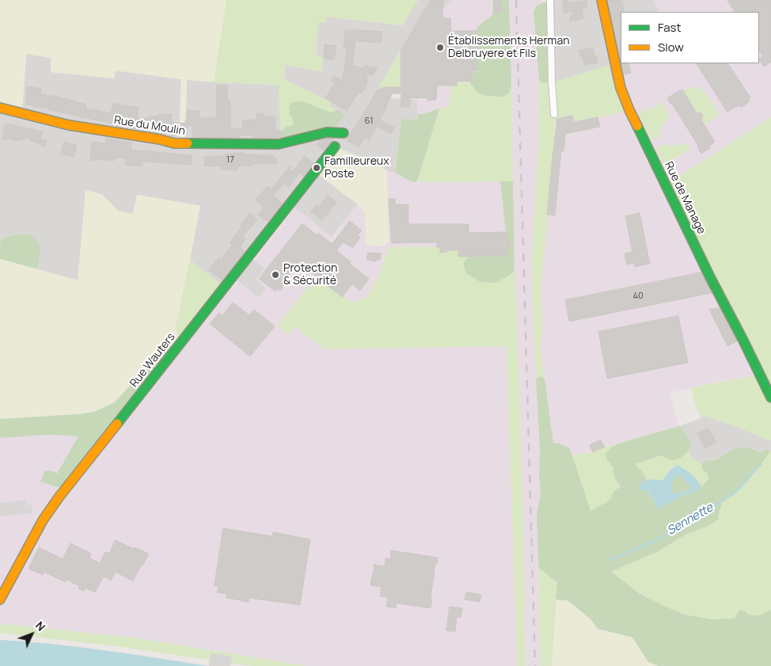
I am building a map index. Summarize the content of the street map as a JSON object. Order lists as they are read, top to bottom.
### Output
{
  "streets": {
    "street": ["Rue du Moulin", "Rue de Manage", "Rue Wauters"]
  },
  "water": ["Sennette"],
  "places": ["Établissements Herman Delbruyere et Fils", "Familleureux Poste", "Protection & Sécurité"],
  "house_numbers": ["61", "17", "40"],
  "legend": ["Fast", "Slow"],
  "north": "top right"
}
